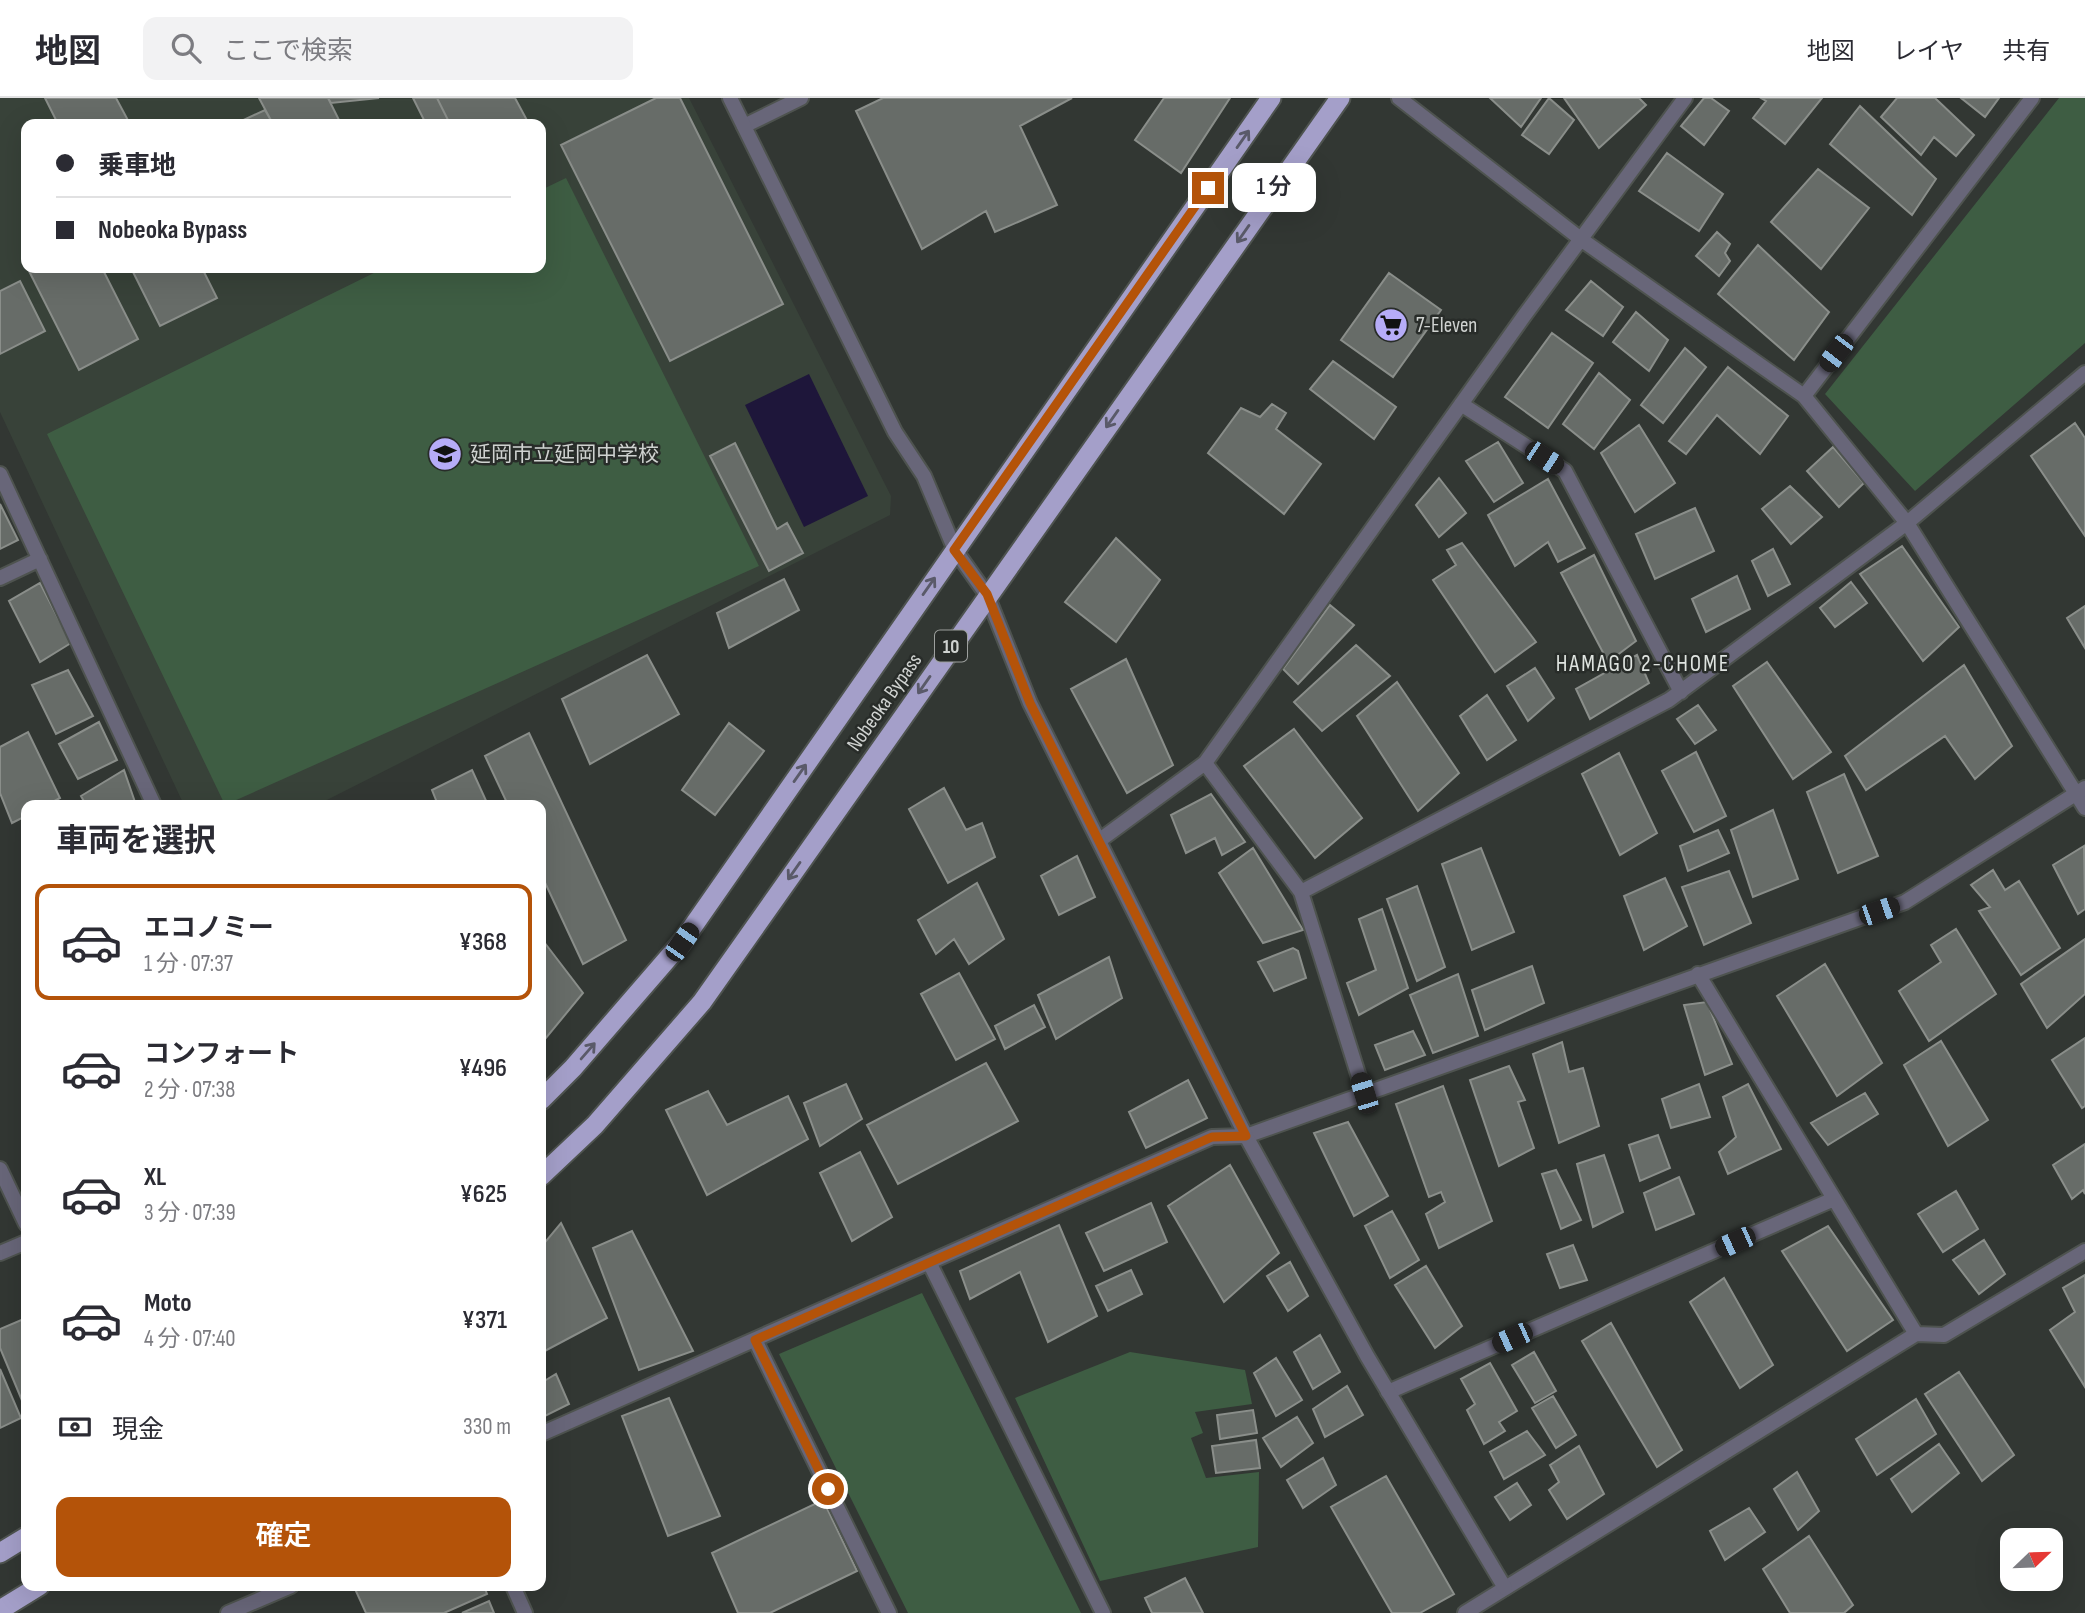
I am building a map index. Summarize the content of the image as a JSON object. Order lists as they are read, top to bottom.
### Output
{
  "streets": {
    "highway": ["10", "Nobeoka Bypass"]
  },
  "districts": ["HAMAGO 2-CHOME"],
  "places": {
    "supermarket": ["7-Eleven"],
    "school or university": ["延岡市立延岡中学校"]
  },
  "north": "top right",
  "page": {
    "header": "地図",
    "search": "ここで検索",
    "nav": ["地図", "レイヤ", "共有"],
    "banner": ["乗車地", "Nobeoka Bypass"],
    "bubble": "1 分",
    "heading": "車両を選択",
    "list": [
      {
        "name": "エコノミー",
        "note": "1 分 · 07:37",
        "value": "¥368"
      },
      {
        "name": "コンフォート",
        "note": "2 分 · 07:38",
        "value": "¥496"
      },
      {
        "name": "XL",
        "note": "3 分 · 07:39",
        "value": "¥625"
      },
      {
        "name": "Moto",
        "note": "4 分 · 07:40",
        "value": "¥371"
      }
    ],
    "pay": ["現金", "330 m"],
    "buttons": "確定"
  }
}
